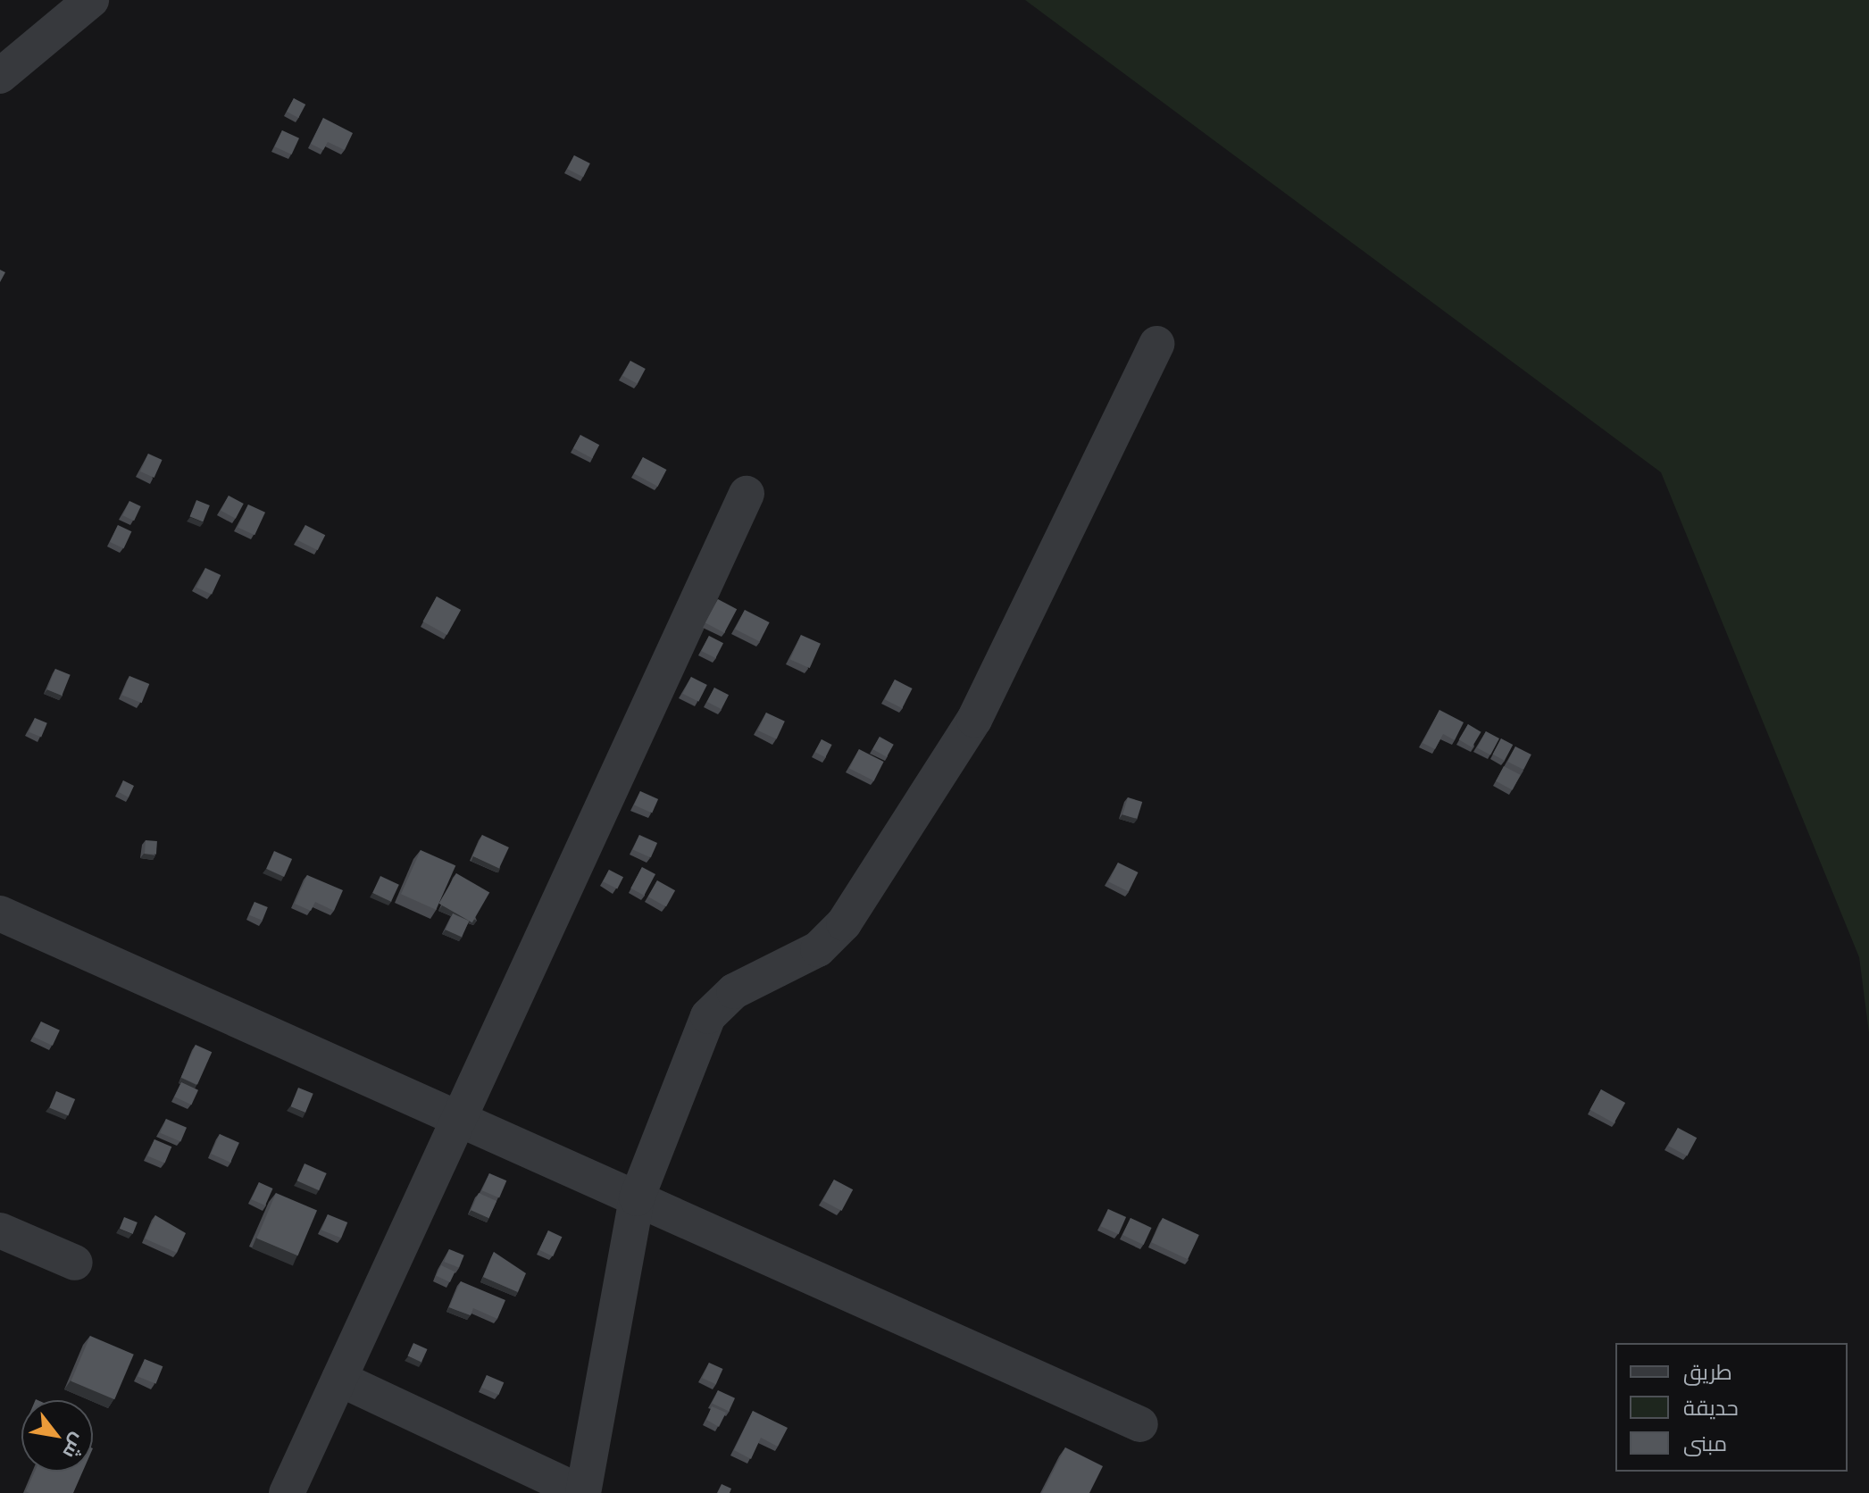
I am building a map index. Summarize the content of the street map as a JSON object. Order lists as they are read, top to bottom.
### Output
{
  "legend": ["طريق", "حديقة", "مبنى"],
  "north": "bottom right"
}
